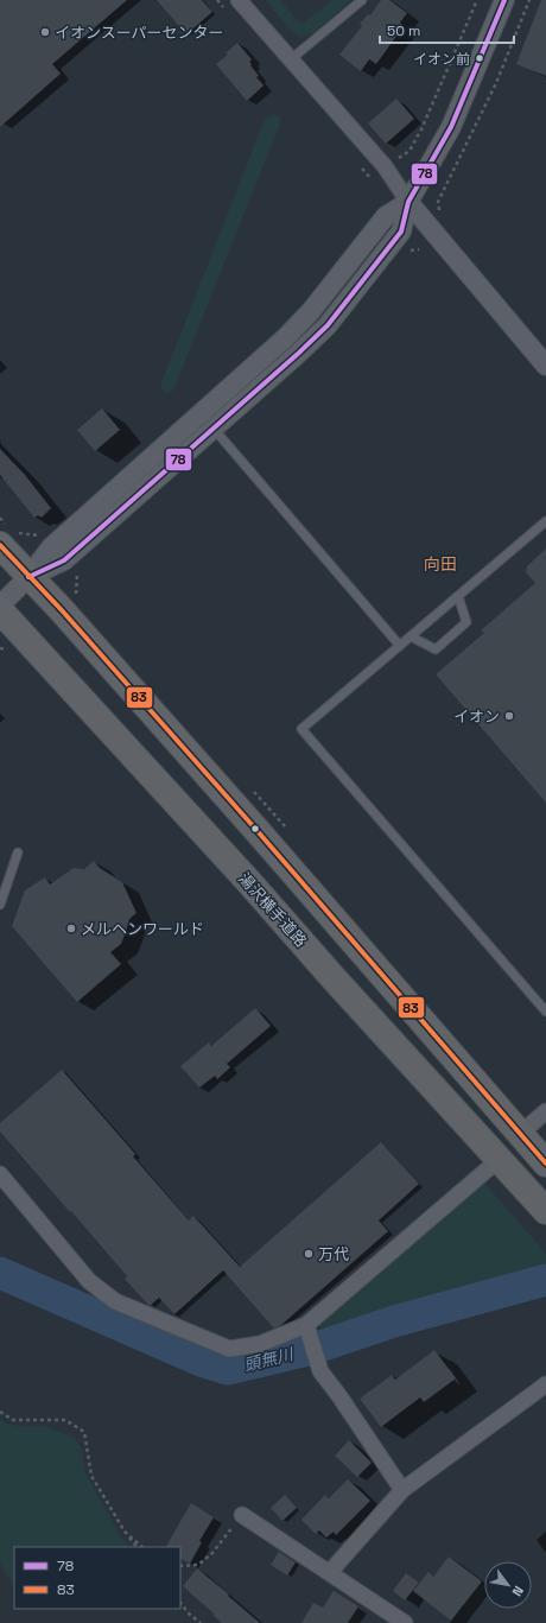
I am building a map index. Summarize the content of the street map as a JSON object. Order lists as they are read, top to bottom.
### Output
{
  "streets": {
    "highway": ["湯沢横手道路"]
  },
  "districts": ["向田"],
  "water": ["頭無川"],
  "places": [
    "イオンスーパーセンター",
    "イオン前",
    "イオン",
    "メルヘンワールド",
    "万代"
  ],
  "lines": ["transit line 78", "transit line 83"],
  "legend": ["78", "83"],
  "scale_bar": "50 m",
  "north": "bottom right"
}
